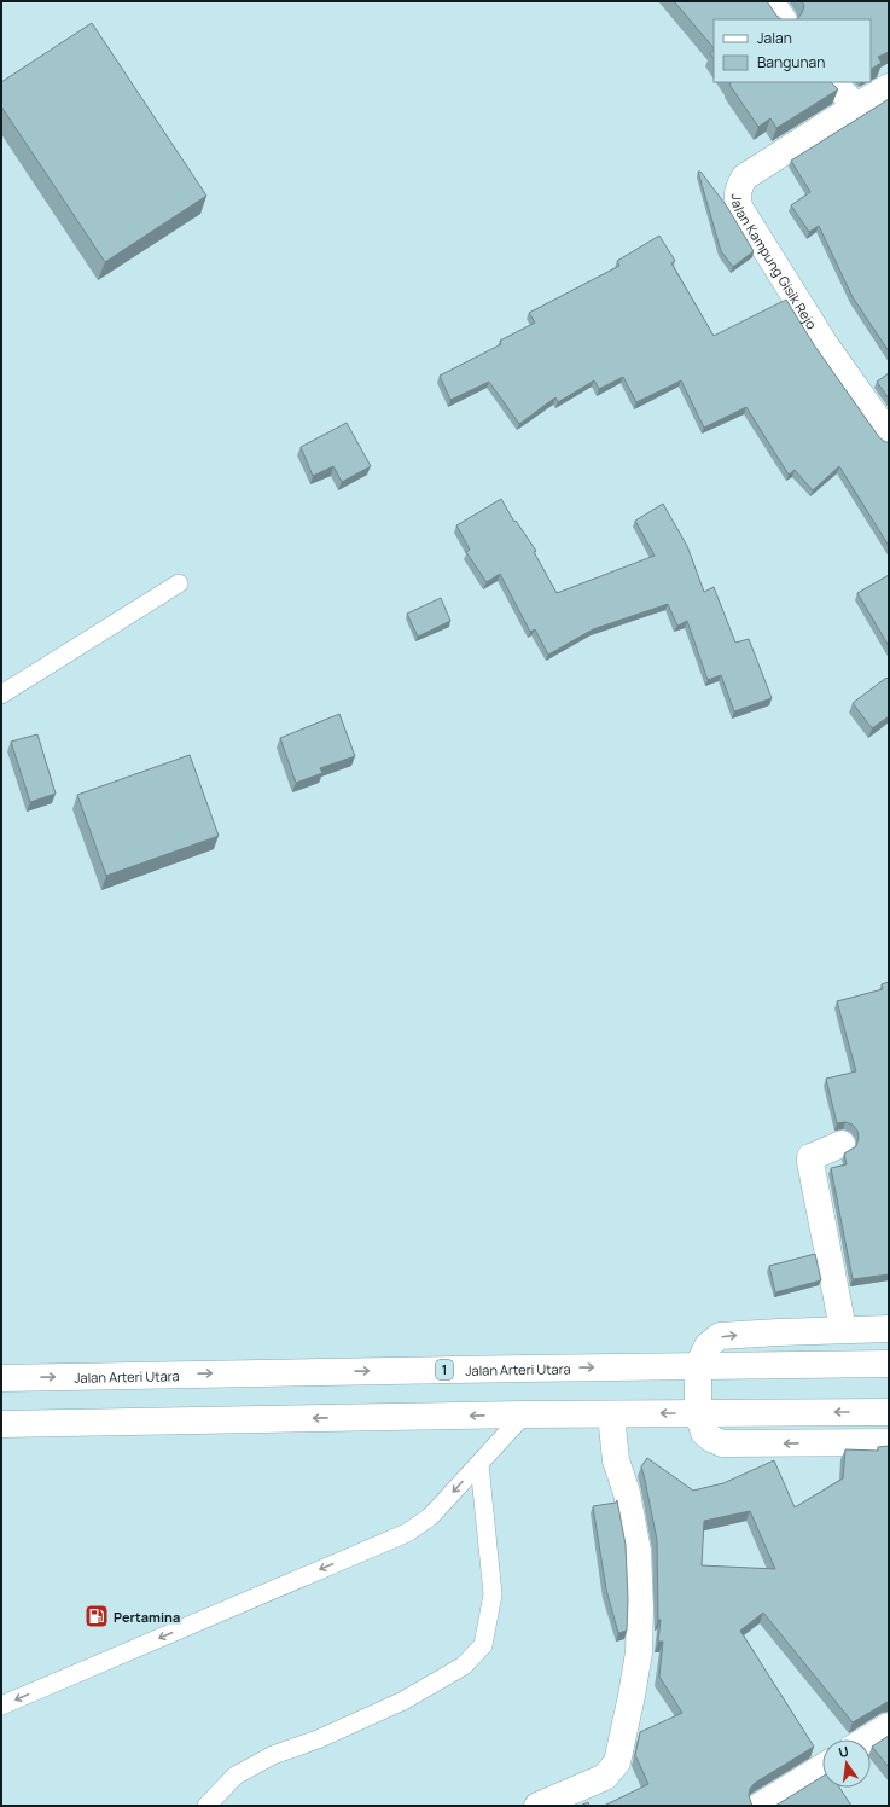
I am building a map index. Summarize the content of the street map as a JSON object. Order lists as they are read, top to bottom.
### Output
{
  "streets": {
    "main road": ["Jalan Kampung Gisik Rejo", "Jalan Arteri Utara", "1"]
  },
  "places": {
    "fuel station": ["Pertamina"]
  },
  "legend": ["Jalan", "Bangunan"],
  "north": "top"
}
